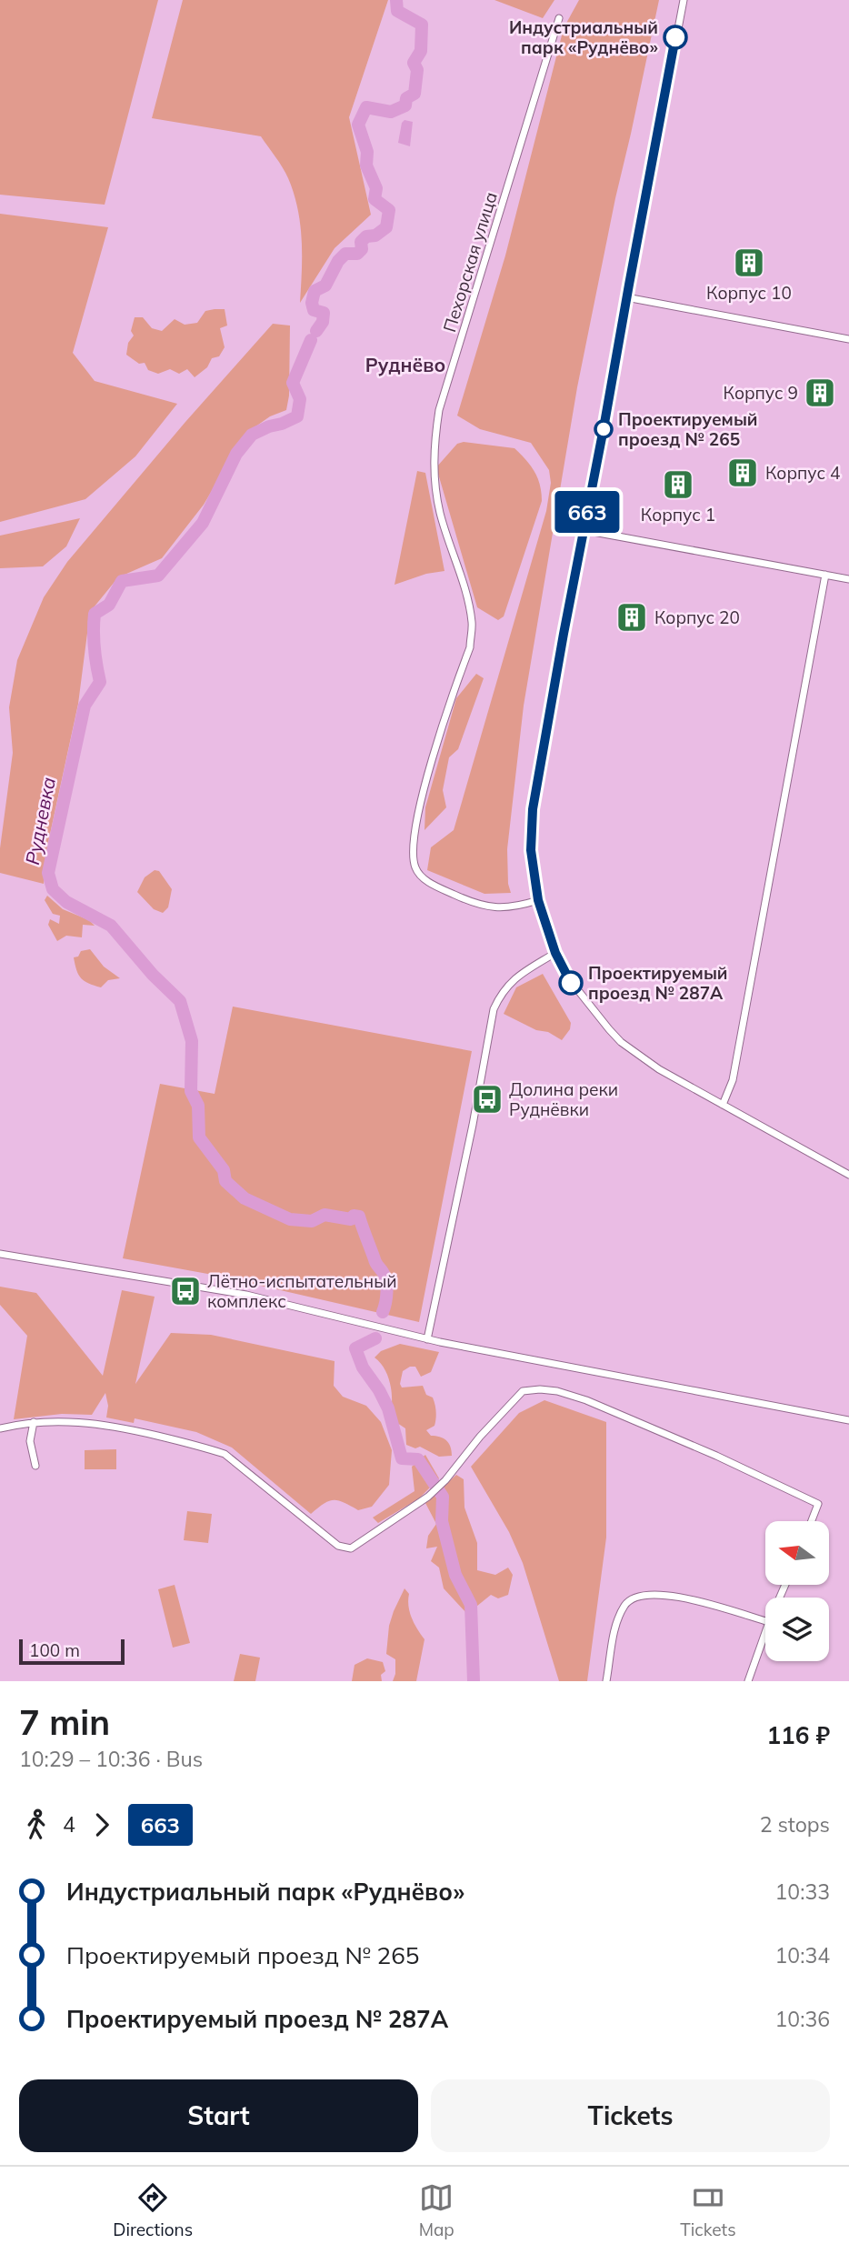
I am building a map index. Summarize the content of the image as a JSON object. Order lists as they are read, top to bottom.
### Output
{
  "streets": {
    "street": ["Пехорская улица"]
  },
  "districts": ["Руднёво"],
  "water": ["Рудневка"],
  "places": {
    "other": ["Индустриальный парк «Руднёво»", "Проектируемый проезд № 265", "Проектируемый проезд № 287А"],
    "building": [
      "Корпус 10",
      "Корпус 9",
      "Корпус 4",
      "Корпус 1",
      "Корпус 20"
    ],
    "bus stop": ["Долина реки Руднёвки", "Лётно-испытательный комплекс"]
  },
  "lines": ["bus line 663"],
  "scale_bar": "100 m",
  "north": "left",
  "page": {
    "on_map": "663",
    "scale": "100 m",
    "heading": ["7 min", "10:29 – 10:36 · Bus", "116 ₽"],
    "legs": ["4", "663", "2 stops"],
    "list": [
      {
        "name": "Индустриальный парк «Руднёво»",
        "value": "10:33"
      },
      {
        "name": "Проектируемый проезд № 265",
        "value": "10:34"
      },
      {
        "name": "Проектируемый проезд № 287А",
        "value": "10:36"
      }
    ],
    "buttons": ["Start", "Tickets"],
    "tabs": ["Directions", "Map", "Tickets"]
  }
}
